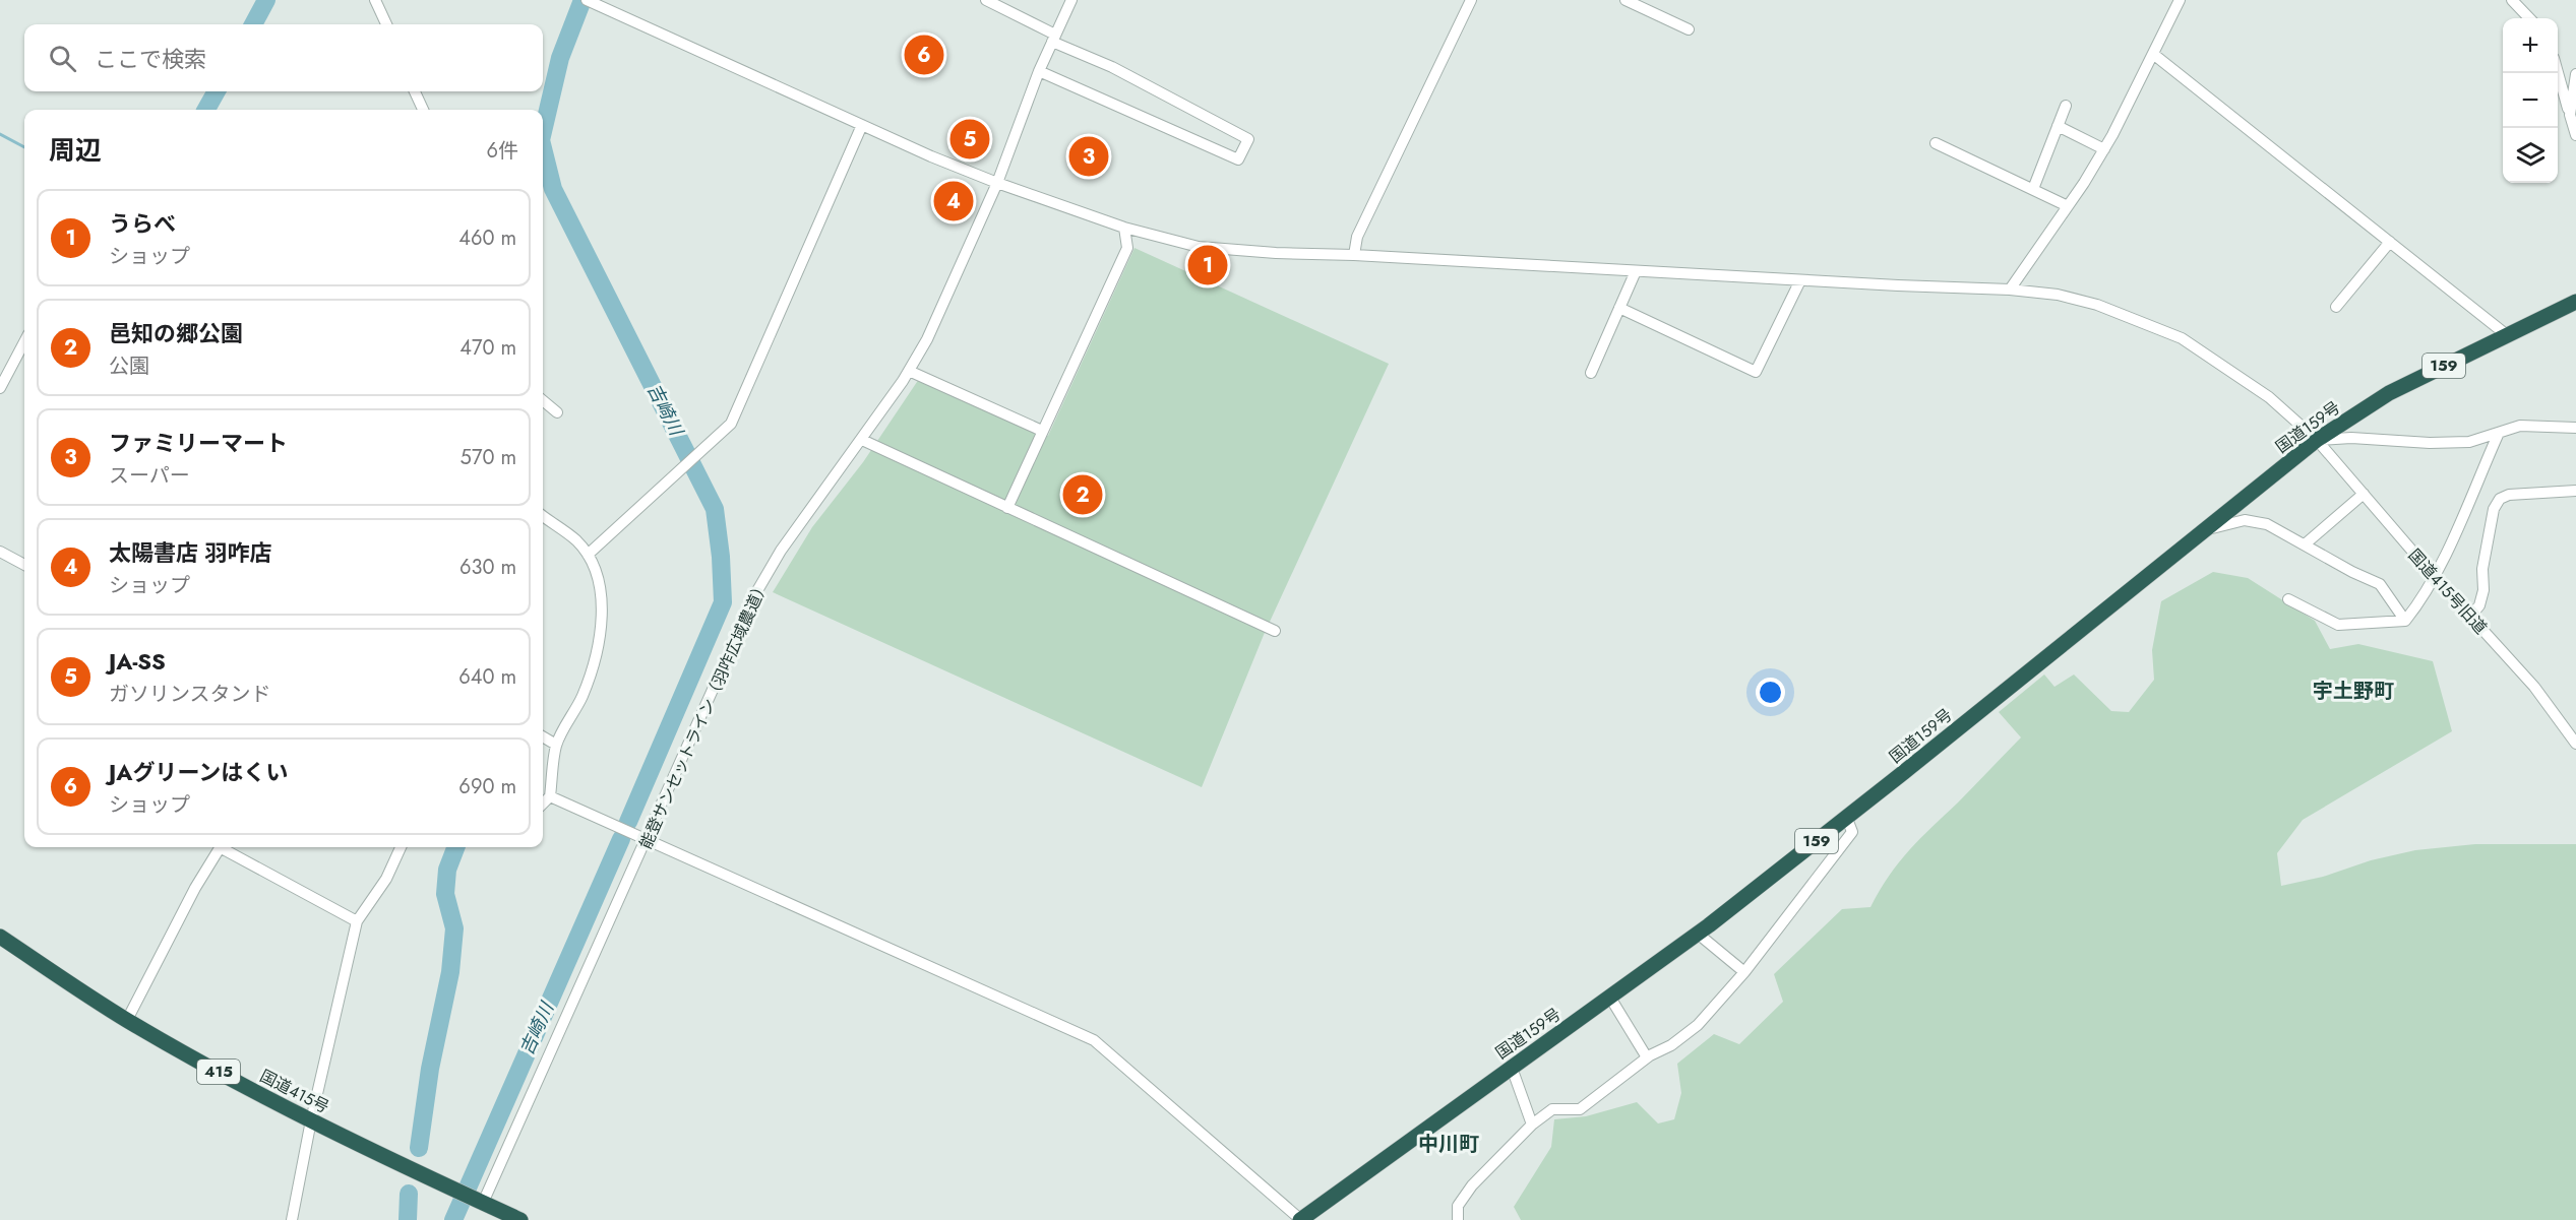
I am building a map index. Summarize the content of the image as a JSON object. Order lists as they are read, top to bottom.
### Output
{
  "streets": {
    "highway": [
      "159",
      "国道159号",
      "415",
      "国道415号"
    ],
    "street": ["国道415号旧道", "能登サンセットライン（羽咋広域農道）"]
  },
  "crossings": [
    ["国道159号", "国道415号旧道"],
    ["国道415号旧道", "能登サンセットライン（羽咋広域農道）"],
    ["能登サンセットライン（羽咋広域農道）", "国道415号"]
  ],
  "districts": ["宇土野町", "中川町"],
  "water": ["吉崎川"],
  "page": {
    "map_buttons": ["+", "−"],
    "search": "ここで検索",
    "pins": [
      "6",
      "5",
      "3",
      "4",
      "1",
      "2"
    ],
    "heading": ["周辺", "6件"],
    "list": [
      {
        "mark": "1",
        "name": "うらべ",
        "note": "ショップ",
        "value": "460 m"
      },
      {
        "mark": "2",
        "name": "邑知の郷公園",
        "note": "公園",
        "value": "470 m"
      },
      {
        "mark": "3",
        "name": "ファミリーマート",
        "note": "スーパー",
        "value": "570 m"
      },
      {
        "mark": "4",
        "name": "太陽書店 羽咋店",
        "note": "ショップ",
        "value": "630 m"
      },
      {
        "mark": "5",
        "name": "JA-SS",
        "note": "ガソリンスタンド",
        "value": "640 m"
      },
      {
        "mark": "6",
        "name": "JAグリーンはくい",
        "note": "ショップ",
        "value": "690 m"
      }
    ]
  }
}
